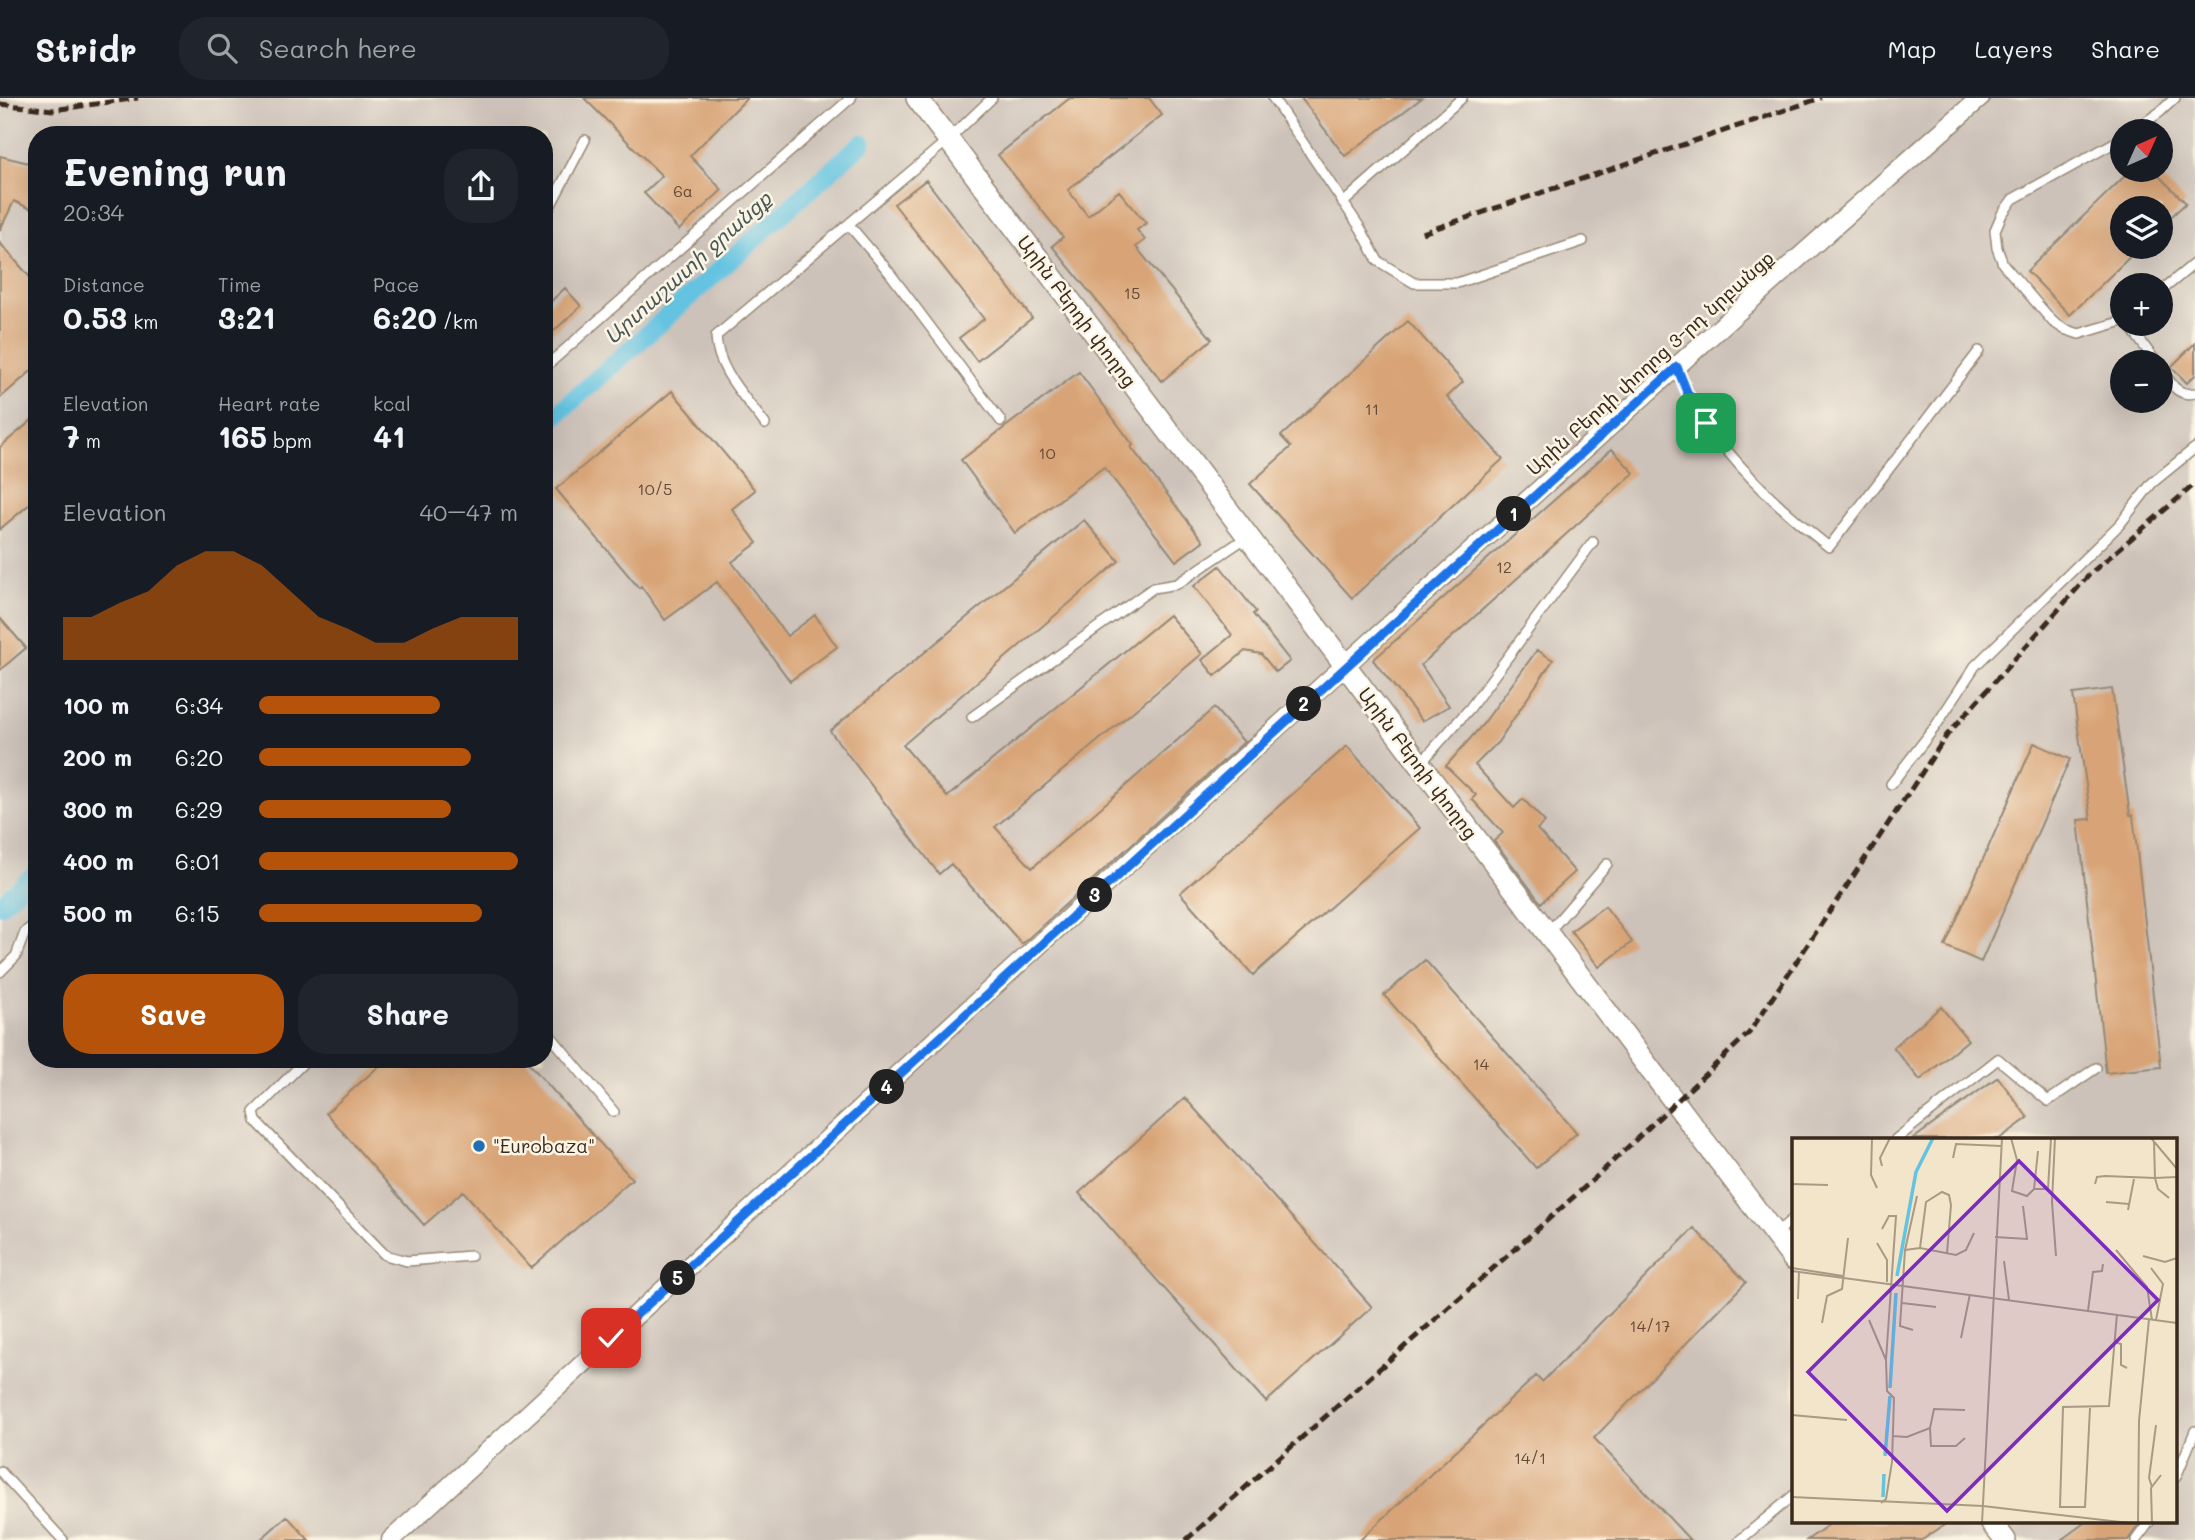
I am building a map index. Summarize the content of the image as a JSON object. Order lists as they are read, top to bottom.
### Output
{
  "streets": {
    "street": ["Արին Բերդի փողոց", "Արին Բերդի փողոց 3-րդ նրբանցք"]
  },
  "crossings": [
    ["Արին Բերդի փողոց", "Արին Բերդի փողոց 3-րդ նրբանցք"]
  ],
  "water": ["Արտաշատի ջրանցք"],
  "places": ["\"Eurobaza\""],
  "house_numbers": [
    "6a",
    "15",
    "11",
    "10",
    "10/5",
    "12",
    "14",
    "14/17",
    "14/1"
  ],
  "north": "top right",
  "page": {
    "header": "Stridr",
    "search": "Search here",
    "nav": ["Map", "Layers", "Share"],
    "map_buttons": ["+", "−"],
    "heading": ["Evening run", "20:34"],
    "stats": [
      ["Distance", "0.53 km"],
      ["Time", "3:21"],
      ["Pace", "6:20 /km"],
      ["Elevation", "7 m"],
      ["Heart rate", "165 bpm"],
      ["kcal", "41"]
    ],
    "chart": ["Elevation", "40–47 m"],
    "pins": [
      "1",
      "2",
      "3",
      "4",
      "5"
    ],
    "list": [
      {
        "name": "100 m",
        "note": "6:34"
      },
      {
        "name": "200 m",
        "note": "6:20"
      },
      {
        "name": "300 m",
        "note": "6:29"
      },
      {
        "name": "400 m",
        "note": "6:01"
      },
      {
        "name": "500 m",
        "note": "6:15"
      }
    ],
    "buttons": ["Save", "Share"]
  }
}
